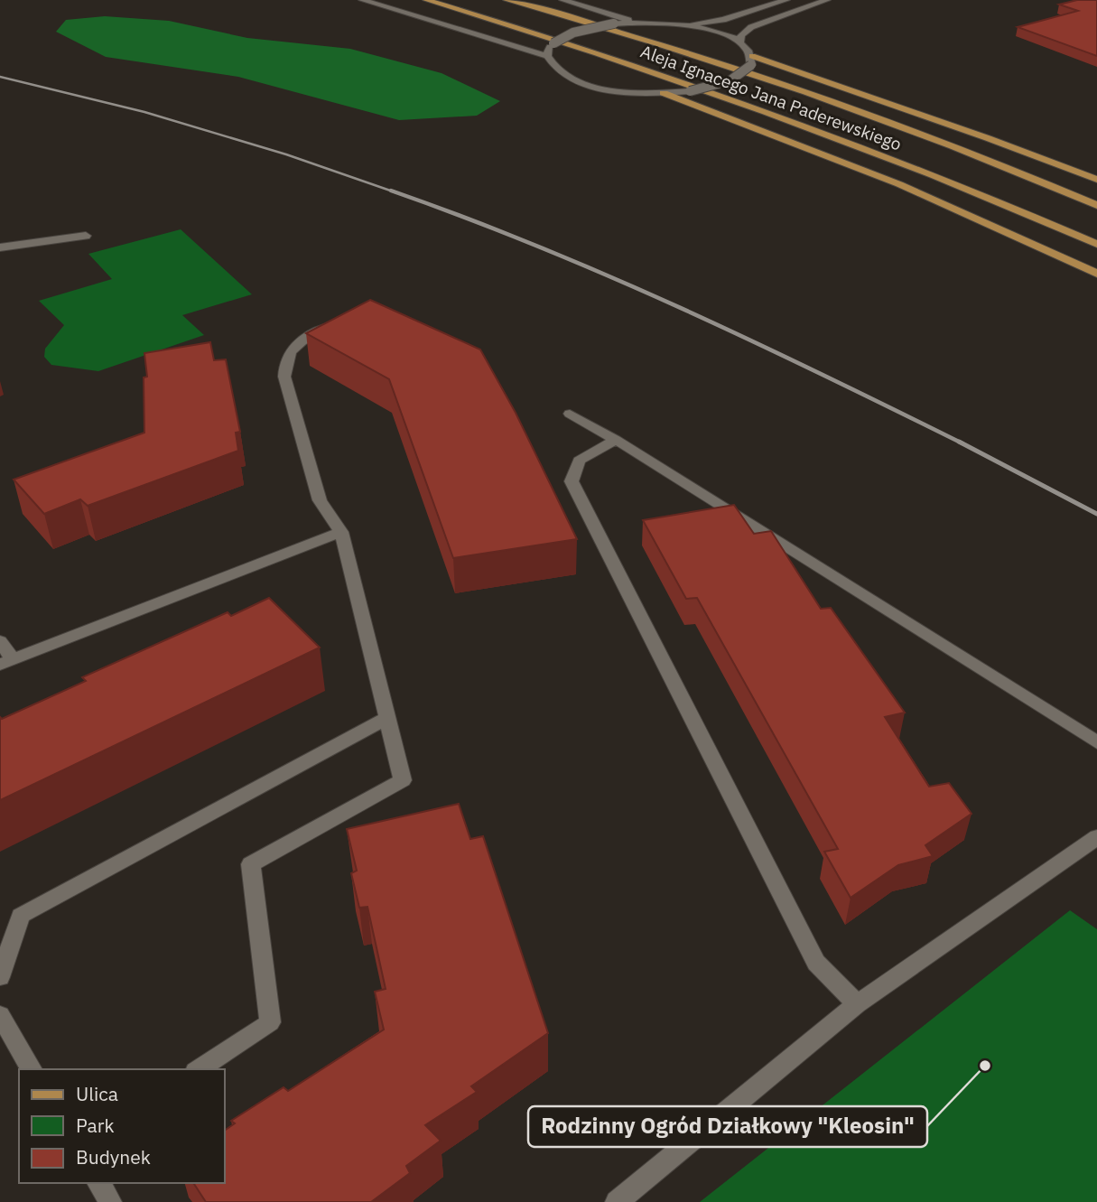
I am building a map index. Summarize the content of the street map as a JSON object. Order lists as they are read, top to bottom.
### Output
{
  "streets": {
    "main road": ["Aleja Ignacego Jana Paderewskiego"]
  },
  "places": ["Rodzinny Ogród Działkowy \"Kleosin\""],
  "legend": ["Ulica", "Park", "Budynek"]
}
